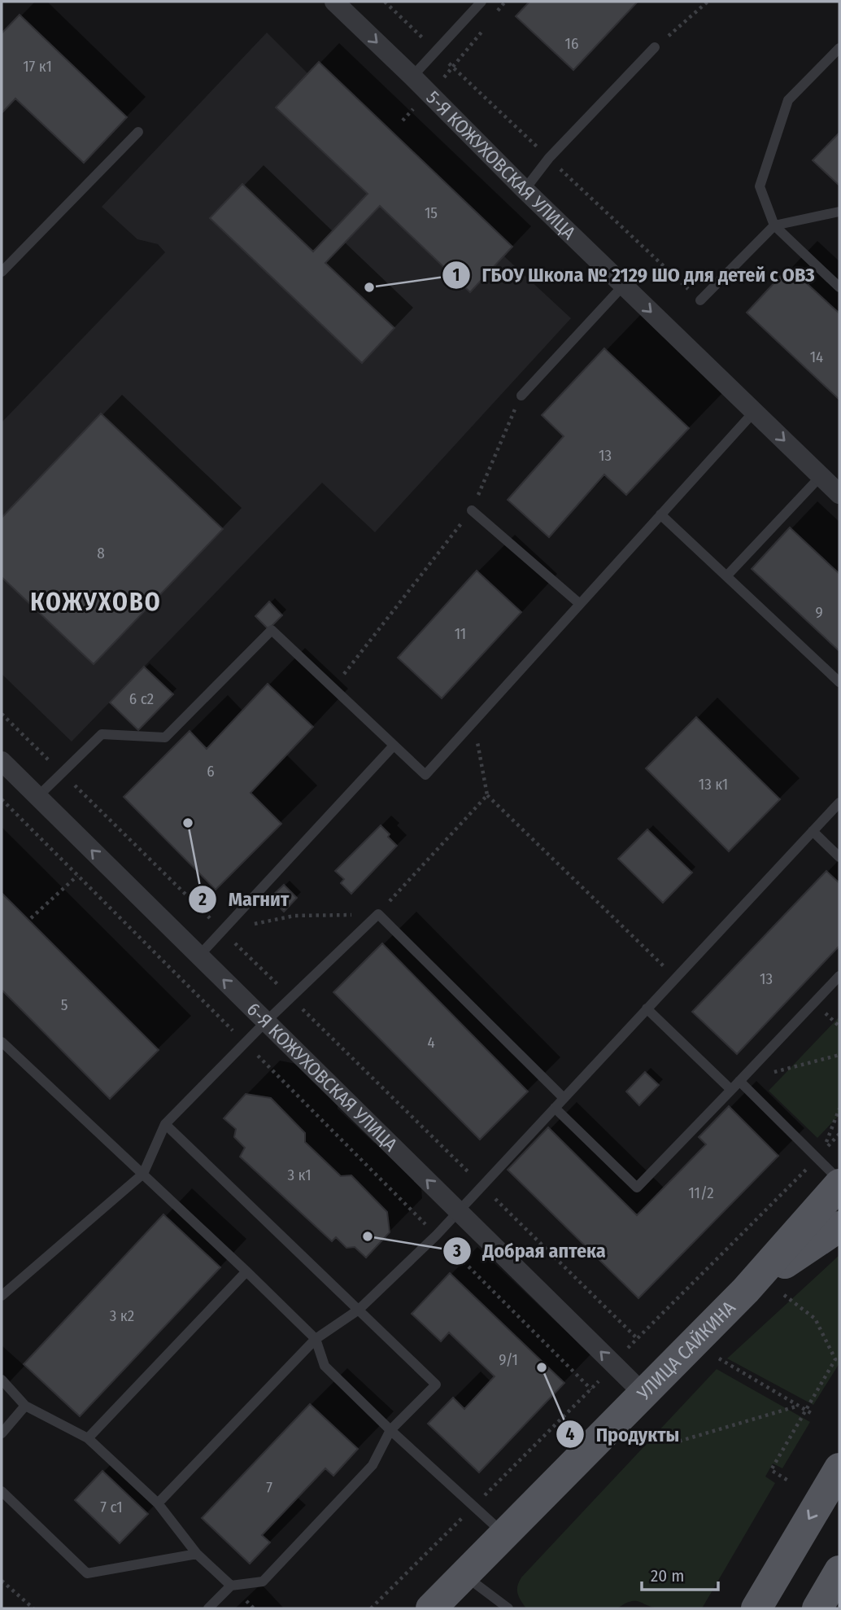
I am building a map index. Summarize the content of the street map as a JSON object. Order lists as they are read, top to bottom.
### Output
{
  "streets": {
    "main road": ["УЛИЦА САЙКИНА"],
    "street": ["5-Я КОЖУХОВСКАЯ УЛИЦА", "6-Я КОЖУХОВСКАЯ УЛИЦА"]
  },
  "crossings": [
    ["6-Я КОЖУХОВСКАЯ УЛИЦА", "УЛИЦА САЙКИНА"]
  ],
  "one_way": ["5-Я КОЖУХОВСКАЯ УЛИЦА", "6-Я КОЖУХОВСКАЯ УЛИЦА"],
  "districts": ["КОЖУХОВО"],
  "places": [
    "ГБОУ Школа № 2129 ШО для детей с ОВЗ",
    "Магнит",
    "Добрая аптека",
    "Продукты"
  ],
  "house_numbers": [
    "16",
    "17 к1",
    "15",
    "14",
    "13",
    "8",
    "9",
    "11",
    "6 с2",
    "6",
    "13 к1",
    "13",
    "5",
    "4",
    "3 к1",
    "11/2",
    "3 к2",
    "9/1",
    "7",
    "7 с1"
  ],
  "scale_bar": "20 m"
}
